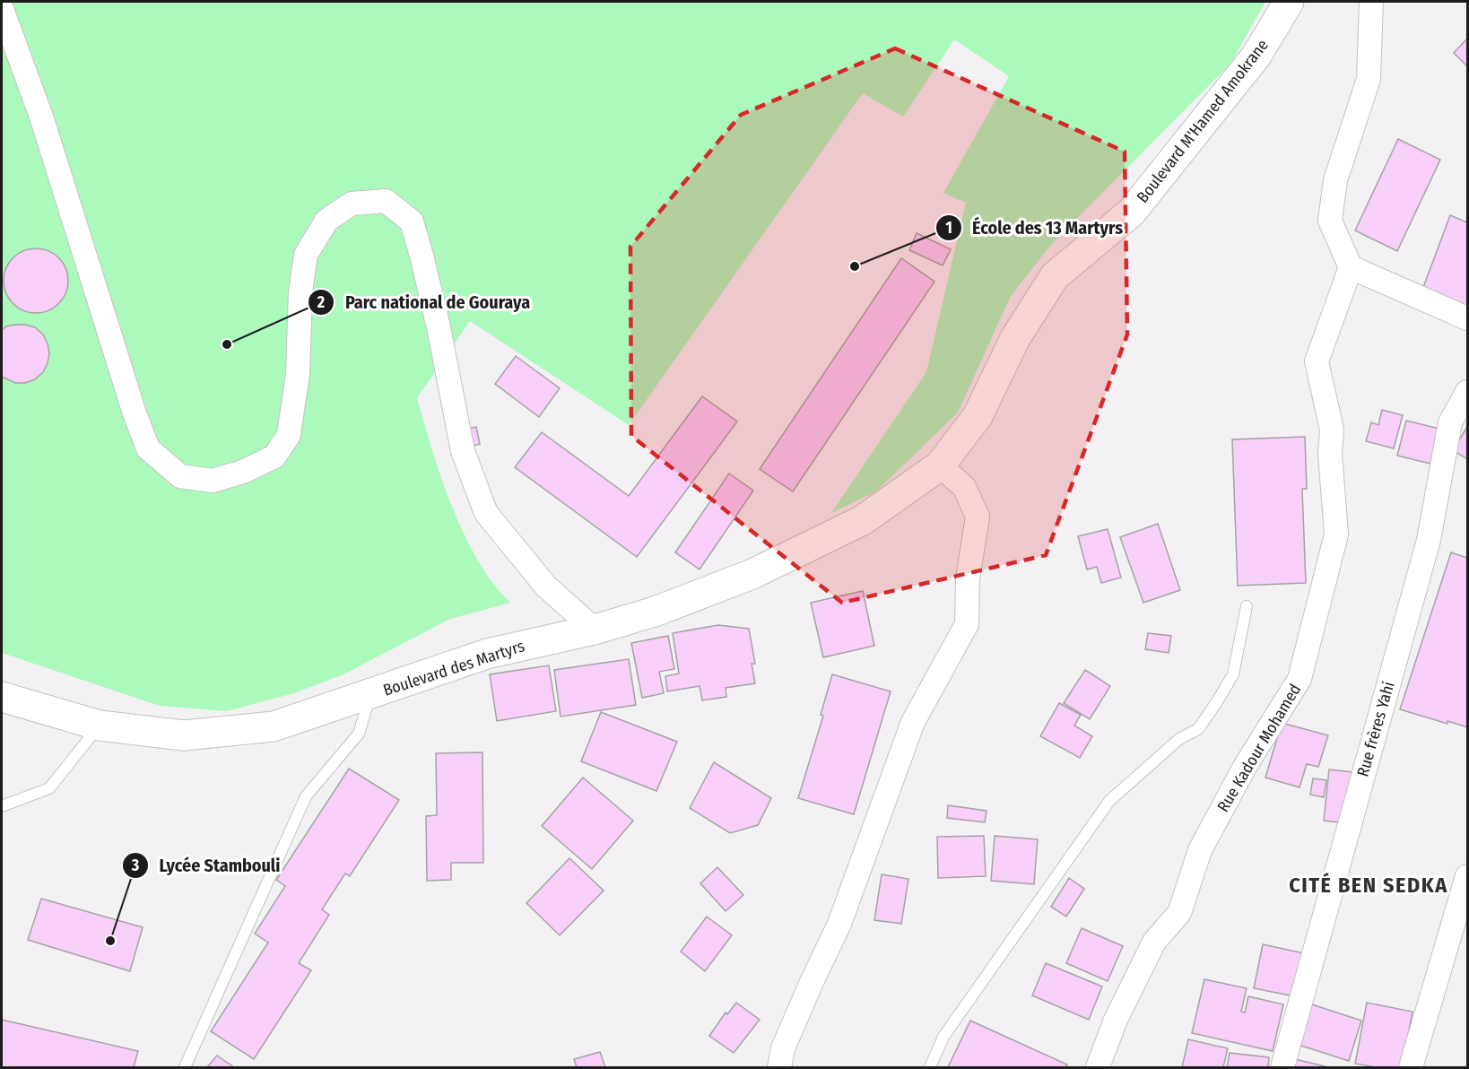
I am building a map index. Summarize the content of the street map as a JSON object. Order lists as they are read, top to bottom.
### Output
{
  "streets": {
    "main road": ["Boulevard M'Hamed Amokrane", "Boulevard des Martyrs"],
    "street": ["Rue frères Yahi", "Rue Kadour Mohamed"]
  },
  "crossings": [
    ["Boulevard M'Hamed Amokrane", "Boulevard des Martyrs"]
  ],
  "districts": ["CITÉ BEN SEDKA"],
  "places": ["École des 13 Martyrs", "Parc national de Gouraya", "Lycée Stambouli"]
}
